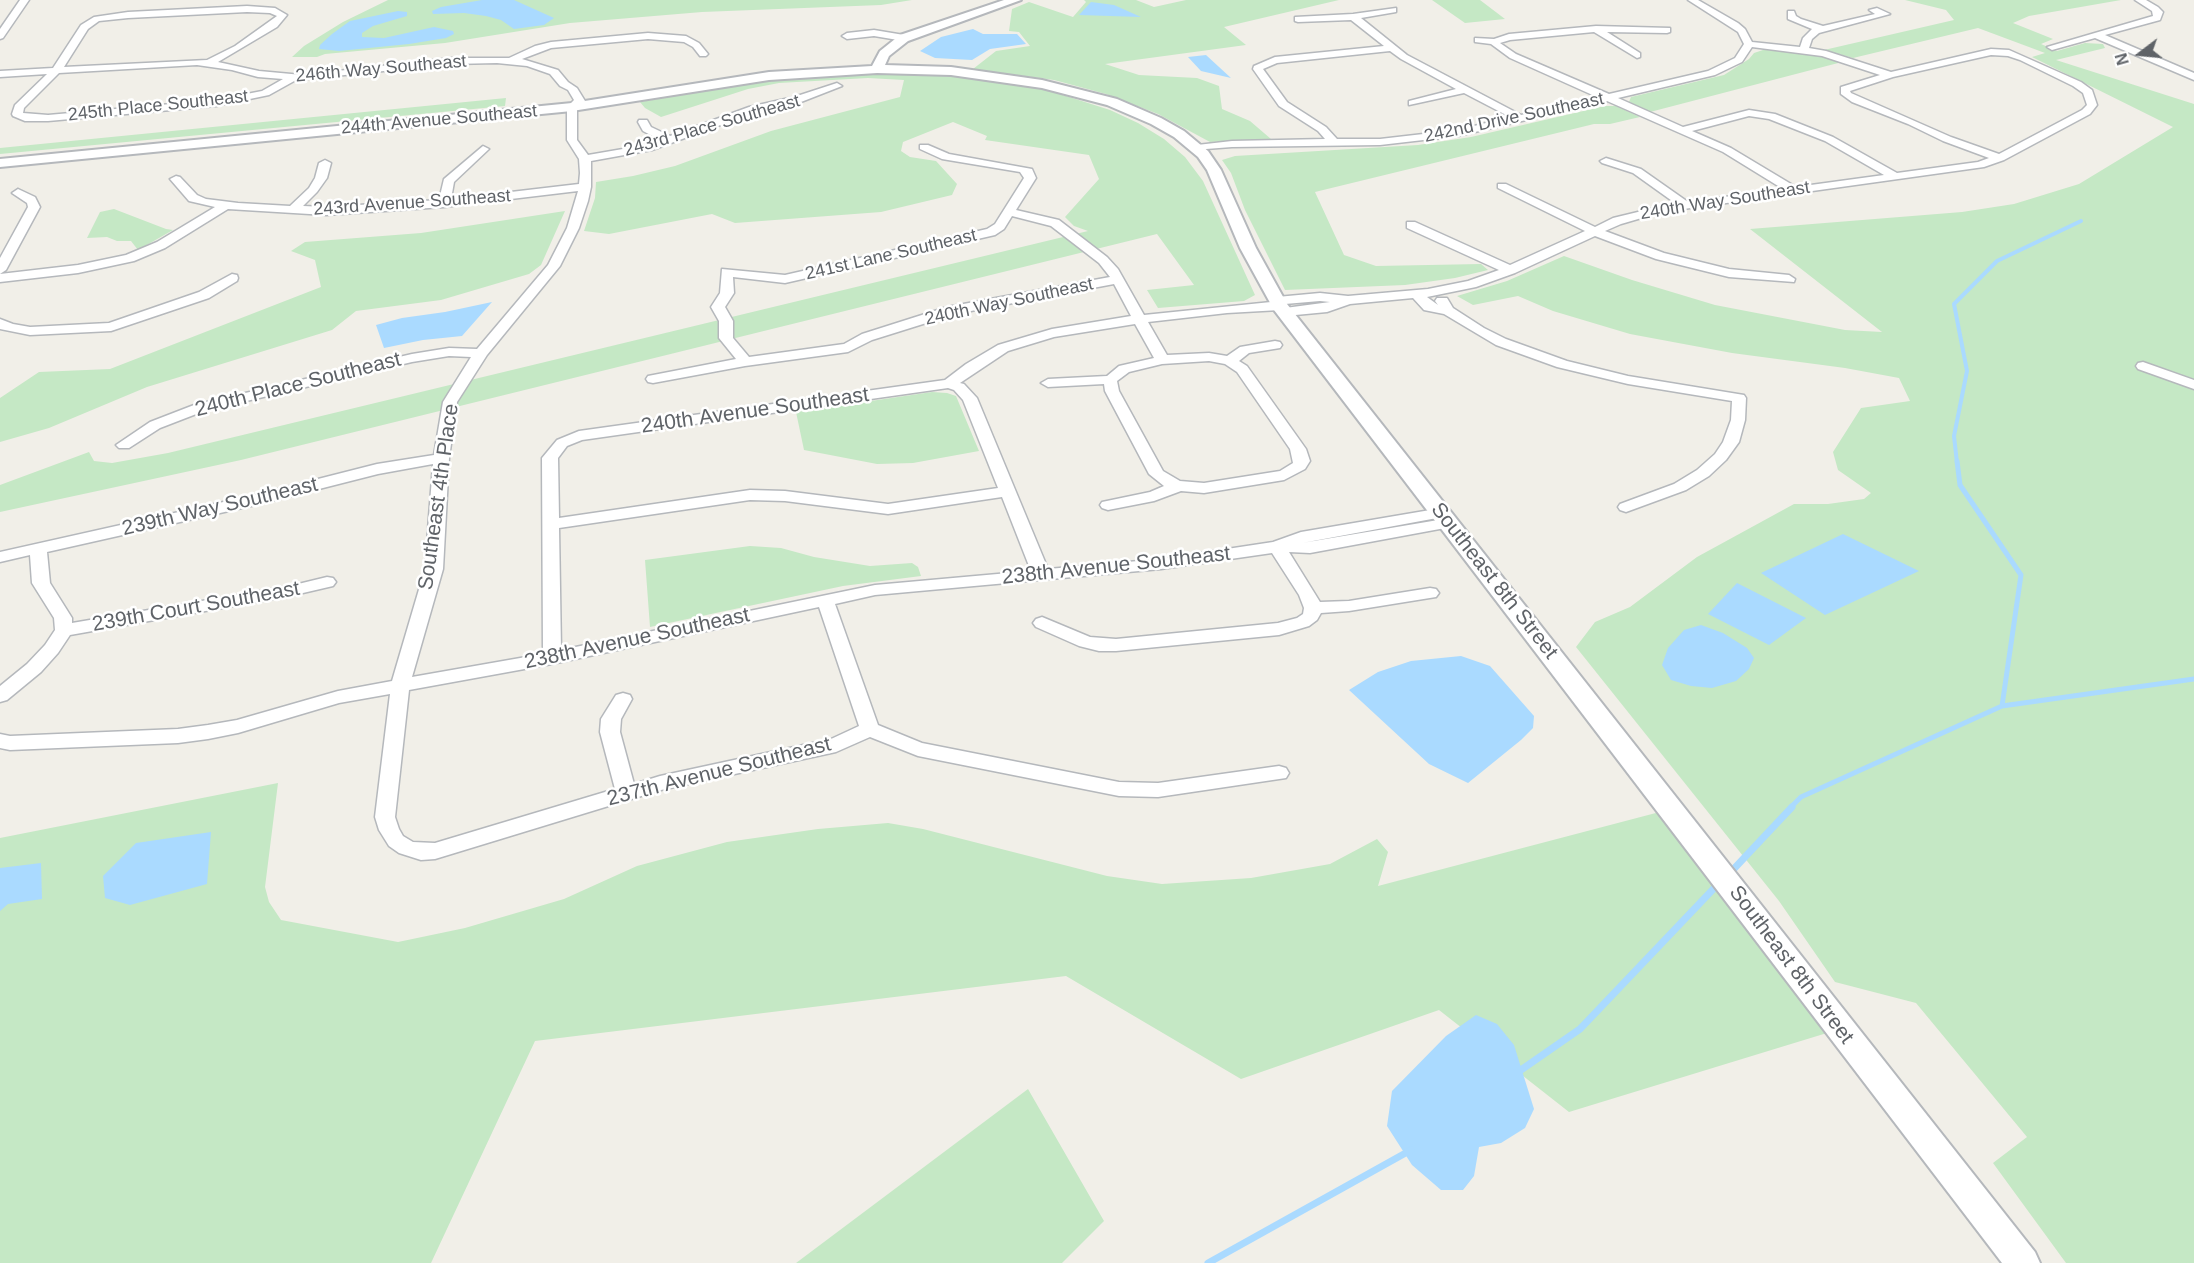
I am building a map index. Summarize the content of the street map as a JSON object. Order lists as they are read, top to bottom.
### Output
{
  "streets": {
    "street": [
      "246th Way Southeast",
      "245th Place Southeast",
      "242nd Drive Southeast",
      "244th Avenue Southeast",
      "243rd Place Southeast",
      "240th Way Southeast",
      "243rd Avenue Southeast",
      "241st Lane Southeast",
      "240th Place Southeast",
      "240th Avenue Southeast",
      "Southeast 4th Place",
      "239th Way Southeast",
      "238th Avenue Southeast",
      "Southeast 8th Street",
      "239th Court Southeast",
      "237th Avenue Southeast"
    ]
  },
  "crossings": [
    ["246th Way Southeast", "245th Place Southeast"],
    ["246th Way Southeast", "Southeast 4th Place"],
    ["242nd Drive Southeast", "Southeast 8th Street"],
    ["244th Avenue Southeast", "Southeast 4th Place"],
    ["244th Avenue Southeast", "Southeast 8th Street"],
    ["243rd Place Southeast", "Southeast 4th Place"],
    ["240th Way Southeast", "241st Lane Southeast"],
    ["240th Way Southeast", "240th Avenue Southeast"],
    ["240th Way Southeast", "Southeast 8th Street"],
    ["243rd Avenue Southeast", "Southeast 4th Place"],
    ["240th Place Southeast", "Southeast 4th Place"],
    ["Southeast 4th Place", "239th Way Southeast"],
    ["Southeast 4th Place", "238th Avenue Southeast"],
    ["Southeast 4th Place", "237th Avenue Southeast"],
    ["238th Avenue Southeast", "Southeast 8th Street"]
  ],
  "north": "left"
}
